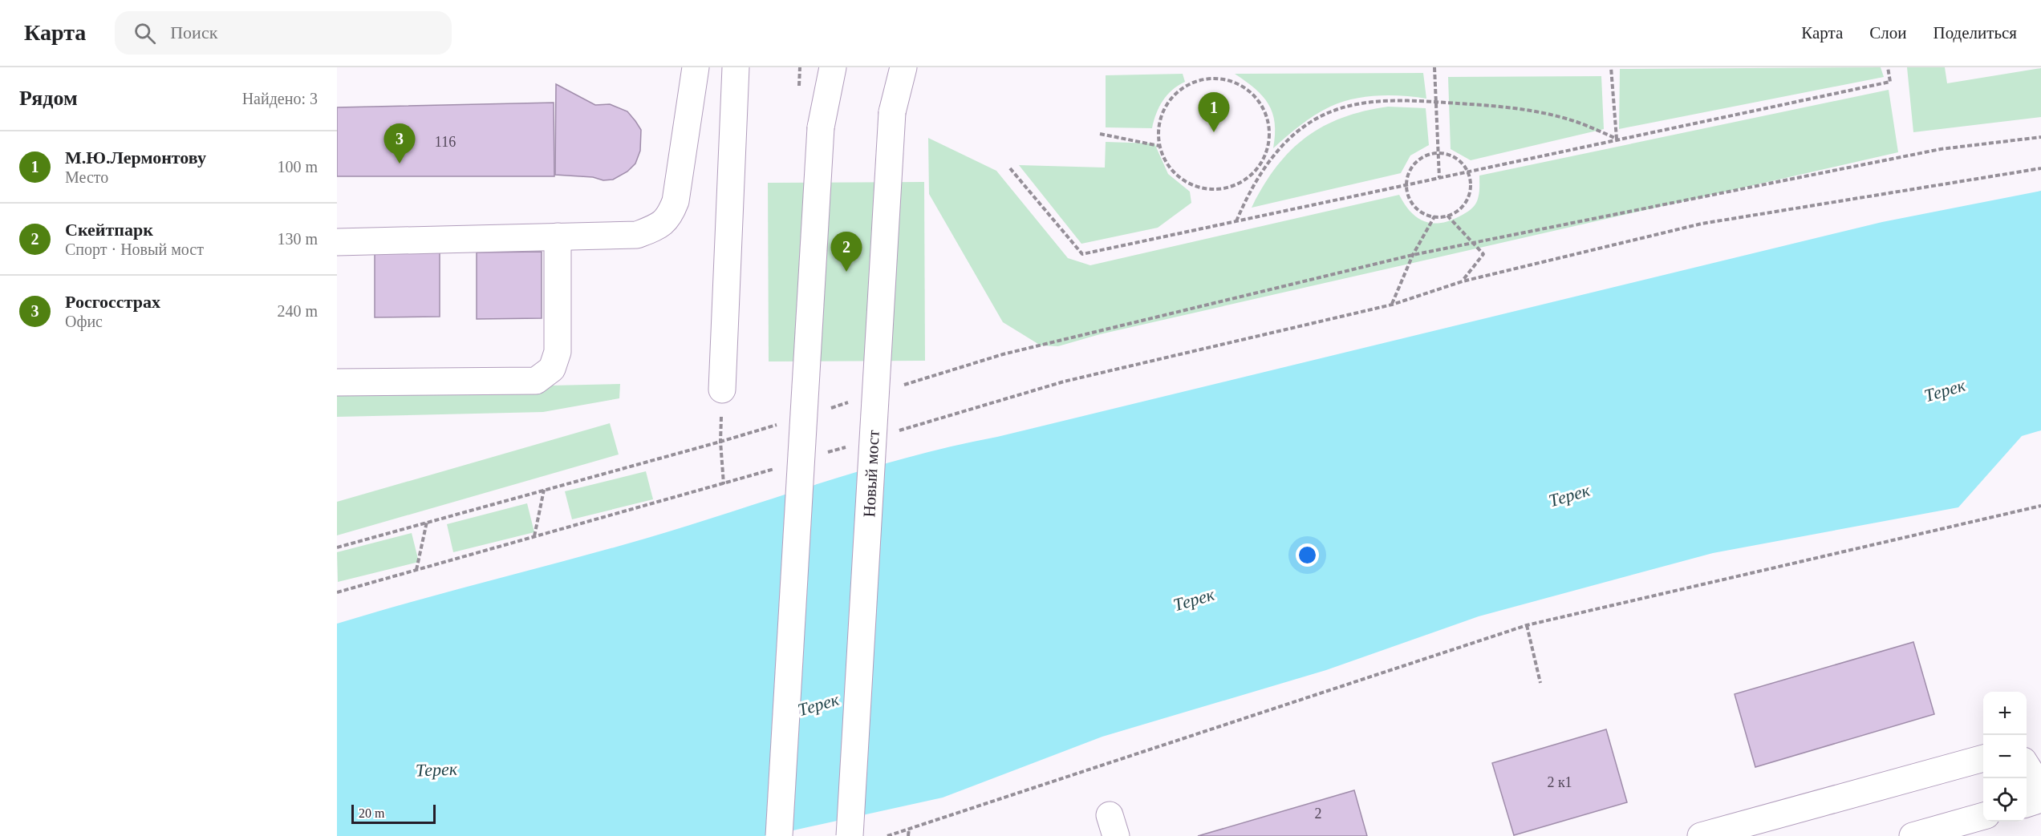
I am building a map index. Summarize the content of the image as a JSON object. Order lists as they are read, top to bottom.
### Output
{
  "streets": {
    "main road": ["Новый мост"]
  },
  "water": ["Терек"],
  "house_numbers": ["116", "2 к1", "2"],
  "scale_bar": "20 m",
  "page": {
    "header": "Карта",
    "search": "Поиск",
    "nav": ["Карта", "Слои", "Поделиться"],
    "heading": ["Рядом", "Найдено: 3"],
    "pins": ["1", "3", "2"],
    "list": [
      {
        "mark": "1",
        "name": "М.Ю.Лермонтову",
        "note": "Место",
        "value": "100 m"
      },
      {
        "mark": "2",
        "name": "Скейтпарк",
        "note": "Спорт · Новый мост",
        "value": "130 m"
      },
      {
        "mark": "3",
        "name": "Росгосстрах",
        "note": "Офис",
        "value": "240 m"
      }
    ],
    "map_buttons": ["+", "−"],
    "scale": "20 m"
  }
}
